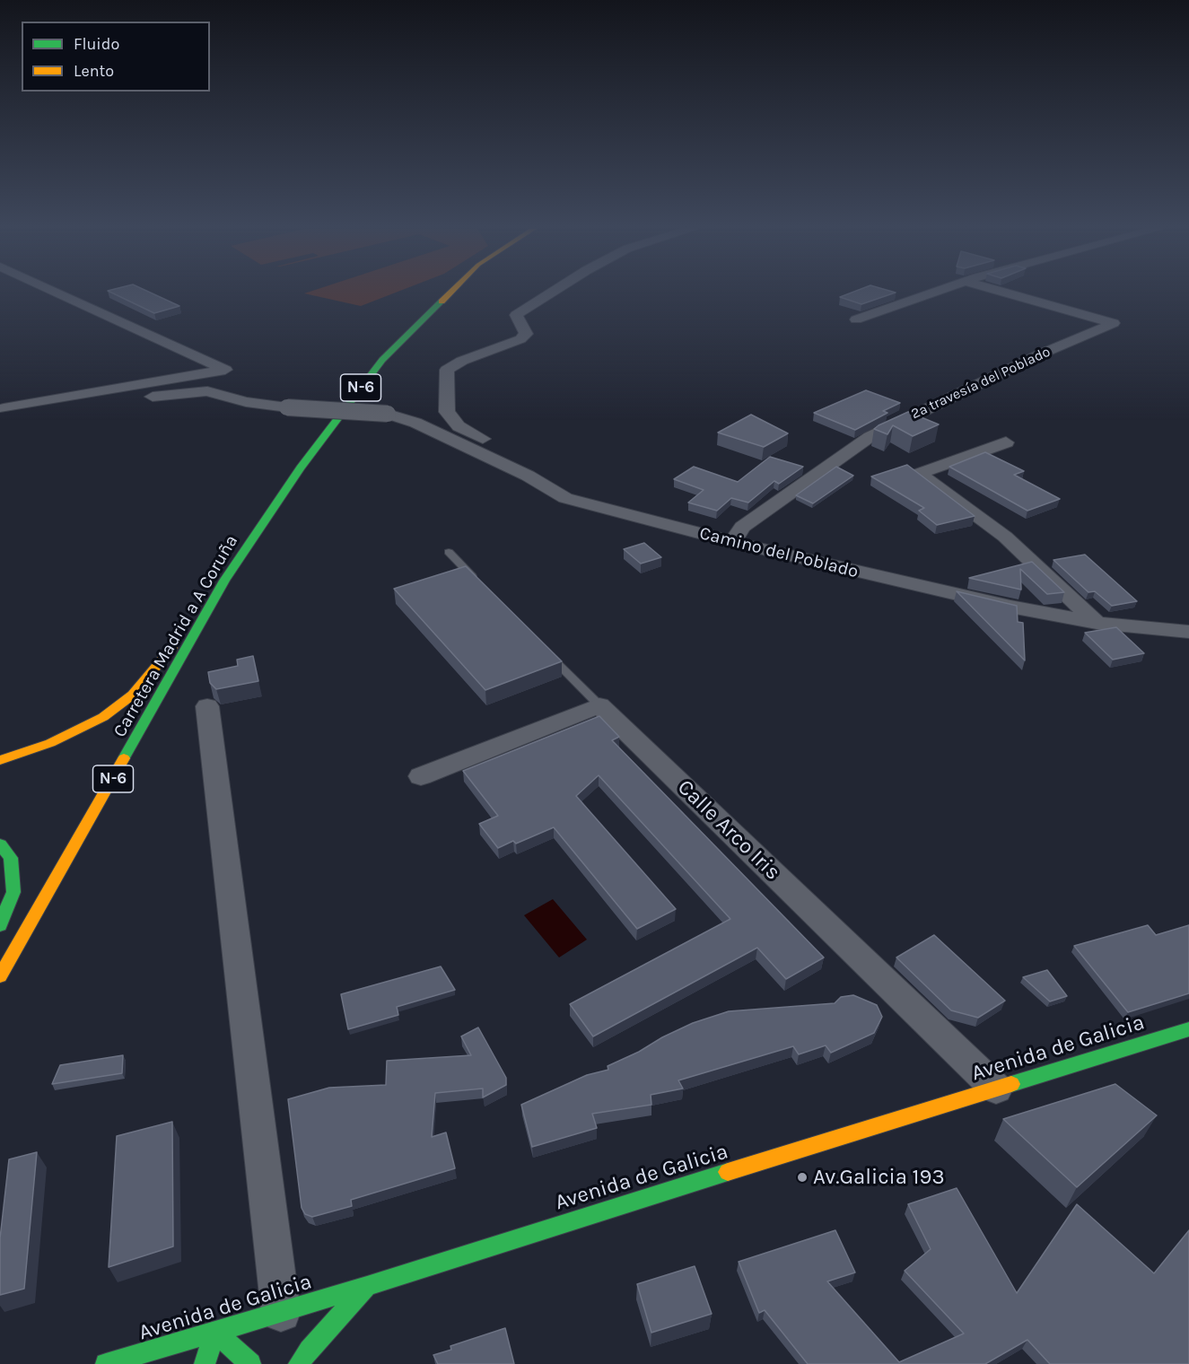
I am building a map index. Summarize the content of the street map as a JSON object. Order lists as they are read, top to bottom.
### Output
{
  "streets": {
    "main road": ["N-6", "Carretera Madrid a A Coruña", "Avenida de Galicia"],
    "street": ["2ª travesía del Poblado", "Camino del Poblado", "Calle Arco Iris"]
  },
  "crossings": [
    ["2ª travesía del Poblado", "Camino del Poblado"],
    ["N-6", "Carretera Madrid a A Coruña"],
    ["Calle Arco Iris", "Avenida de Galicia"]
  ],
  "places": ["Av.Galicia 193"],
  "legend": ["Fluido", "Lento"]
}
